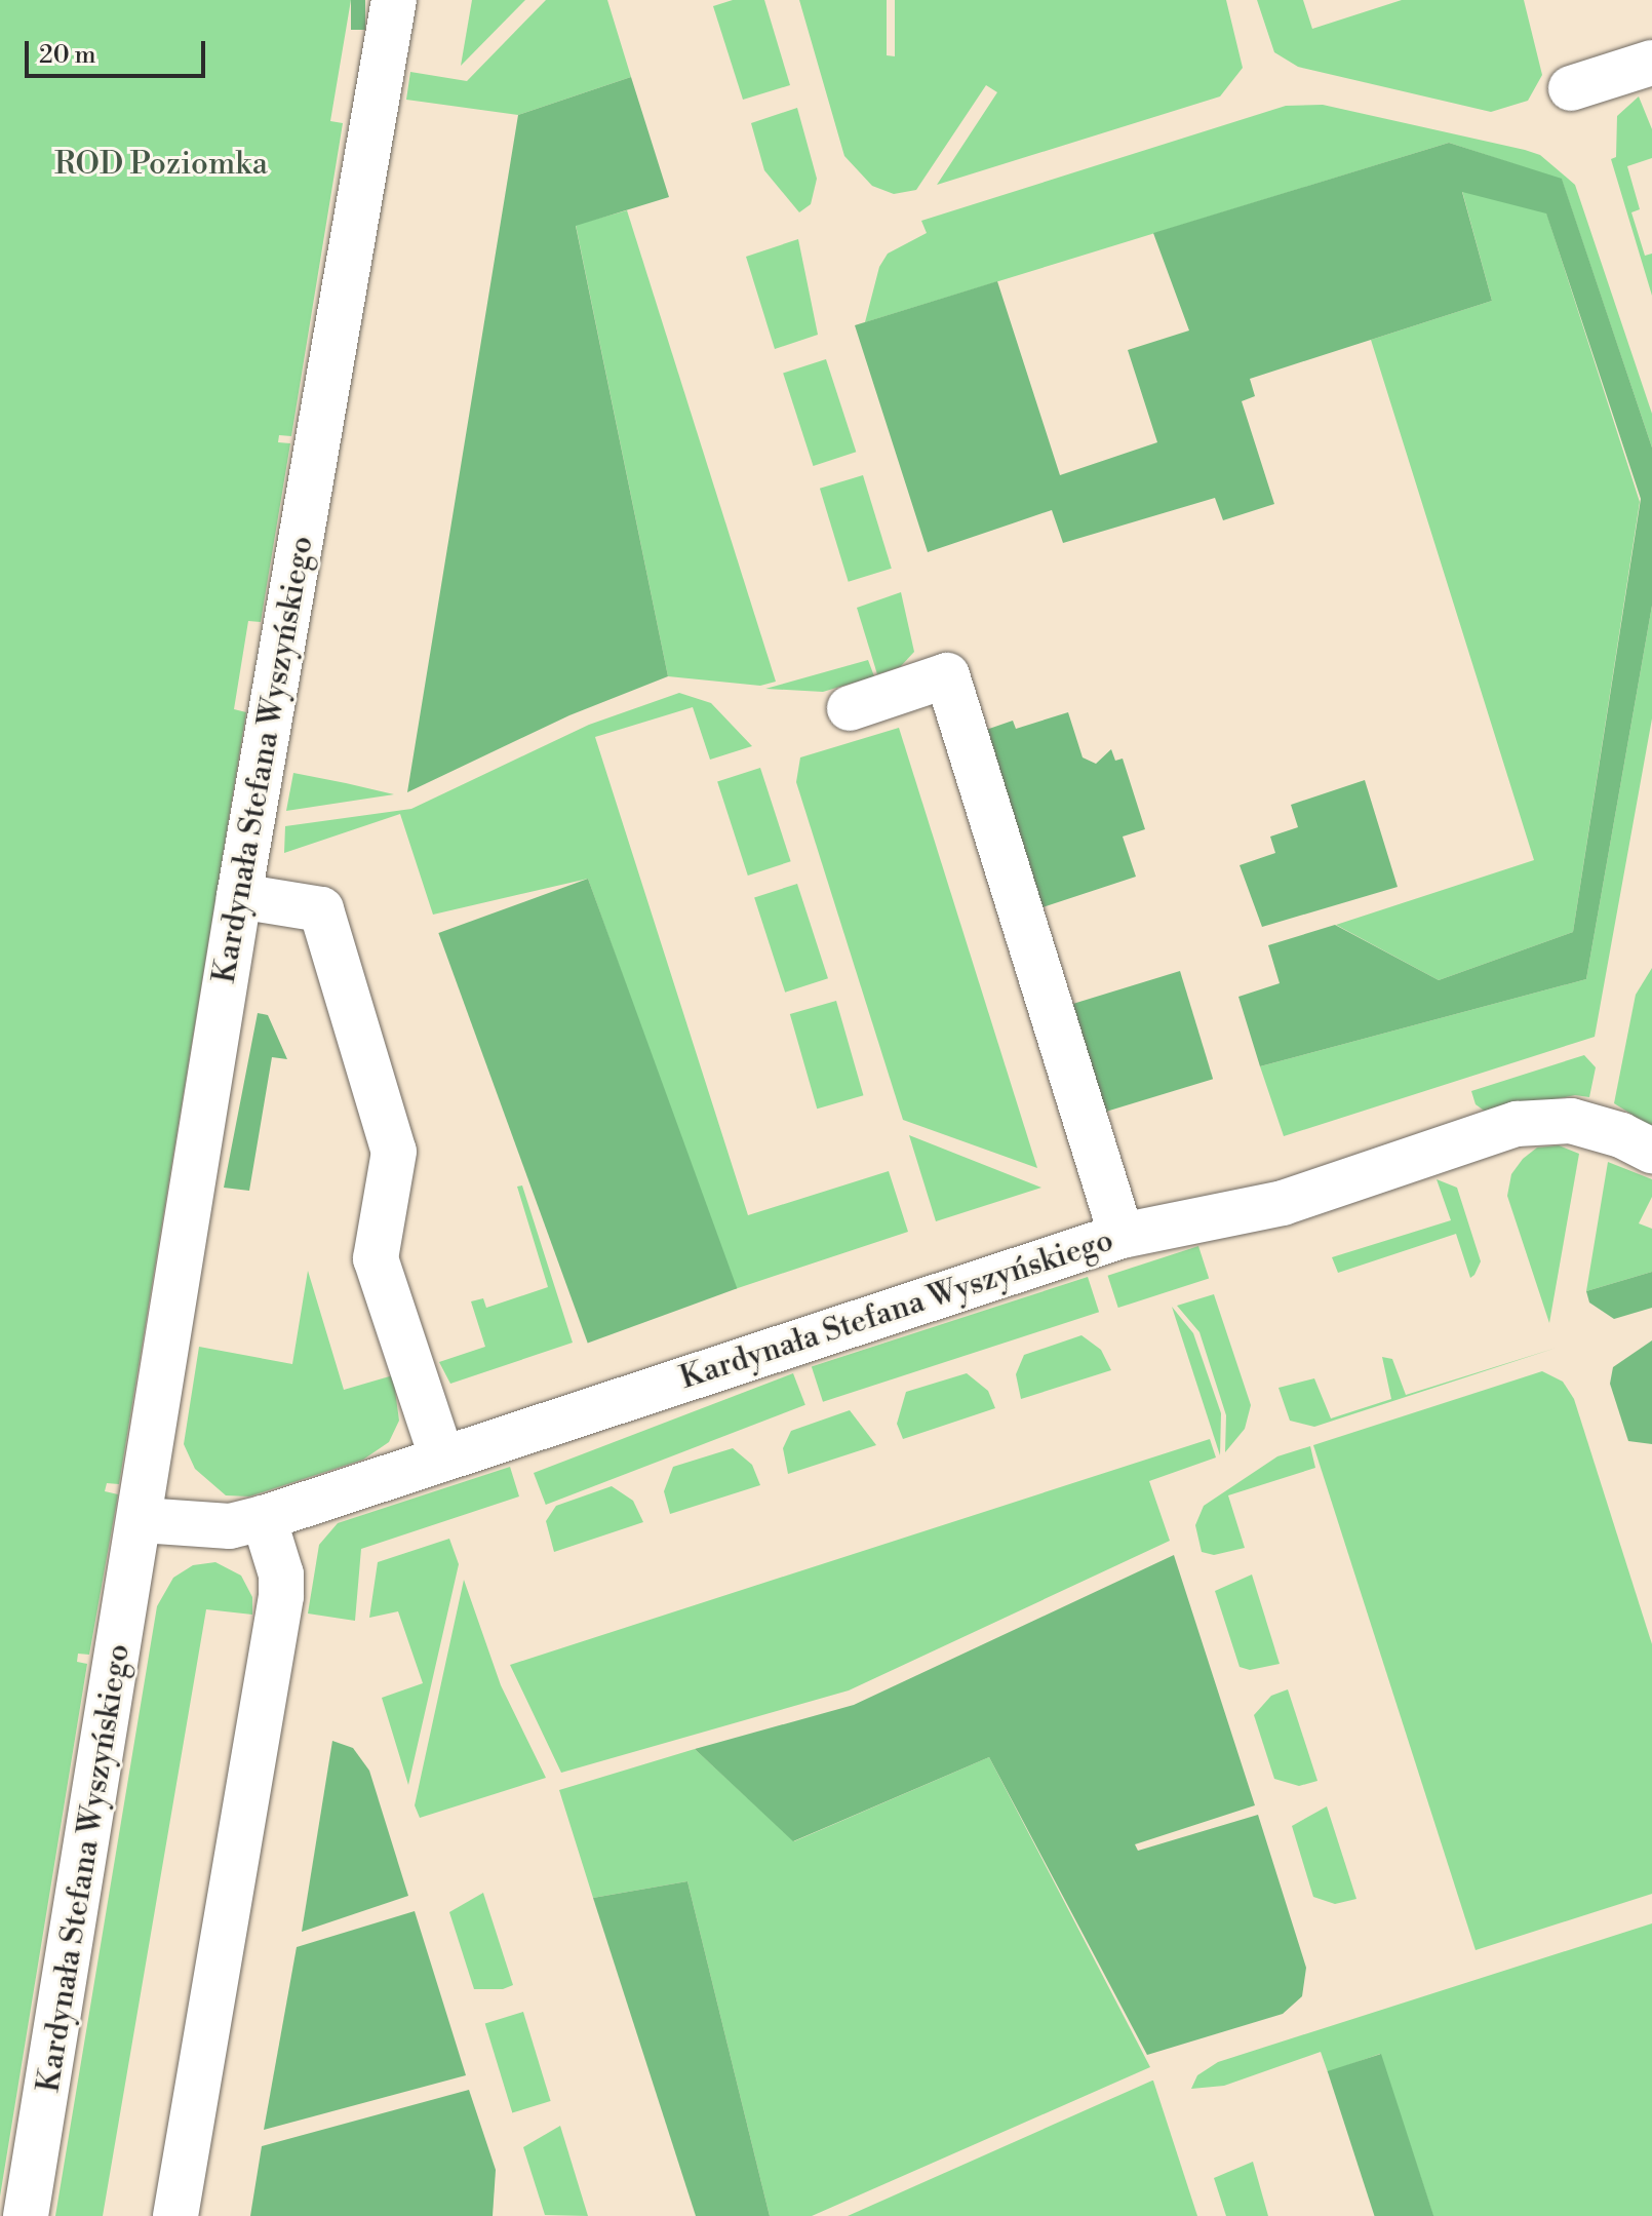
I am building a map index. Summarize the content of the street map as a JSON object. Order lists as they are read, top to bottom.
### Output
{
  "streets": {
    "street": ["Kardynała Stefana Wyszyńskiego"]
  },
  "parks": ["ROD Poziomka"],
  "scale_bar": "20 m"
}
